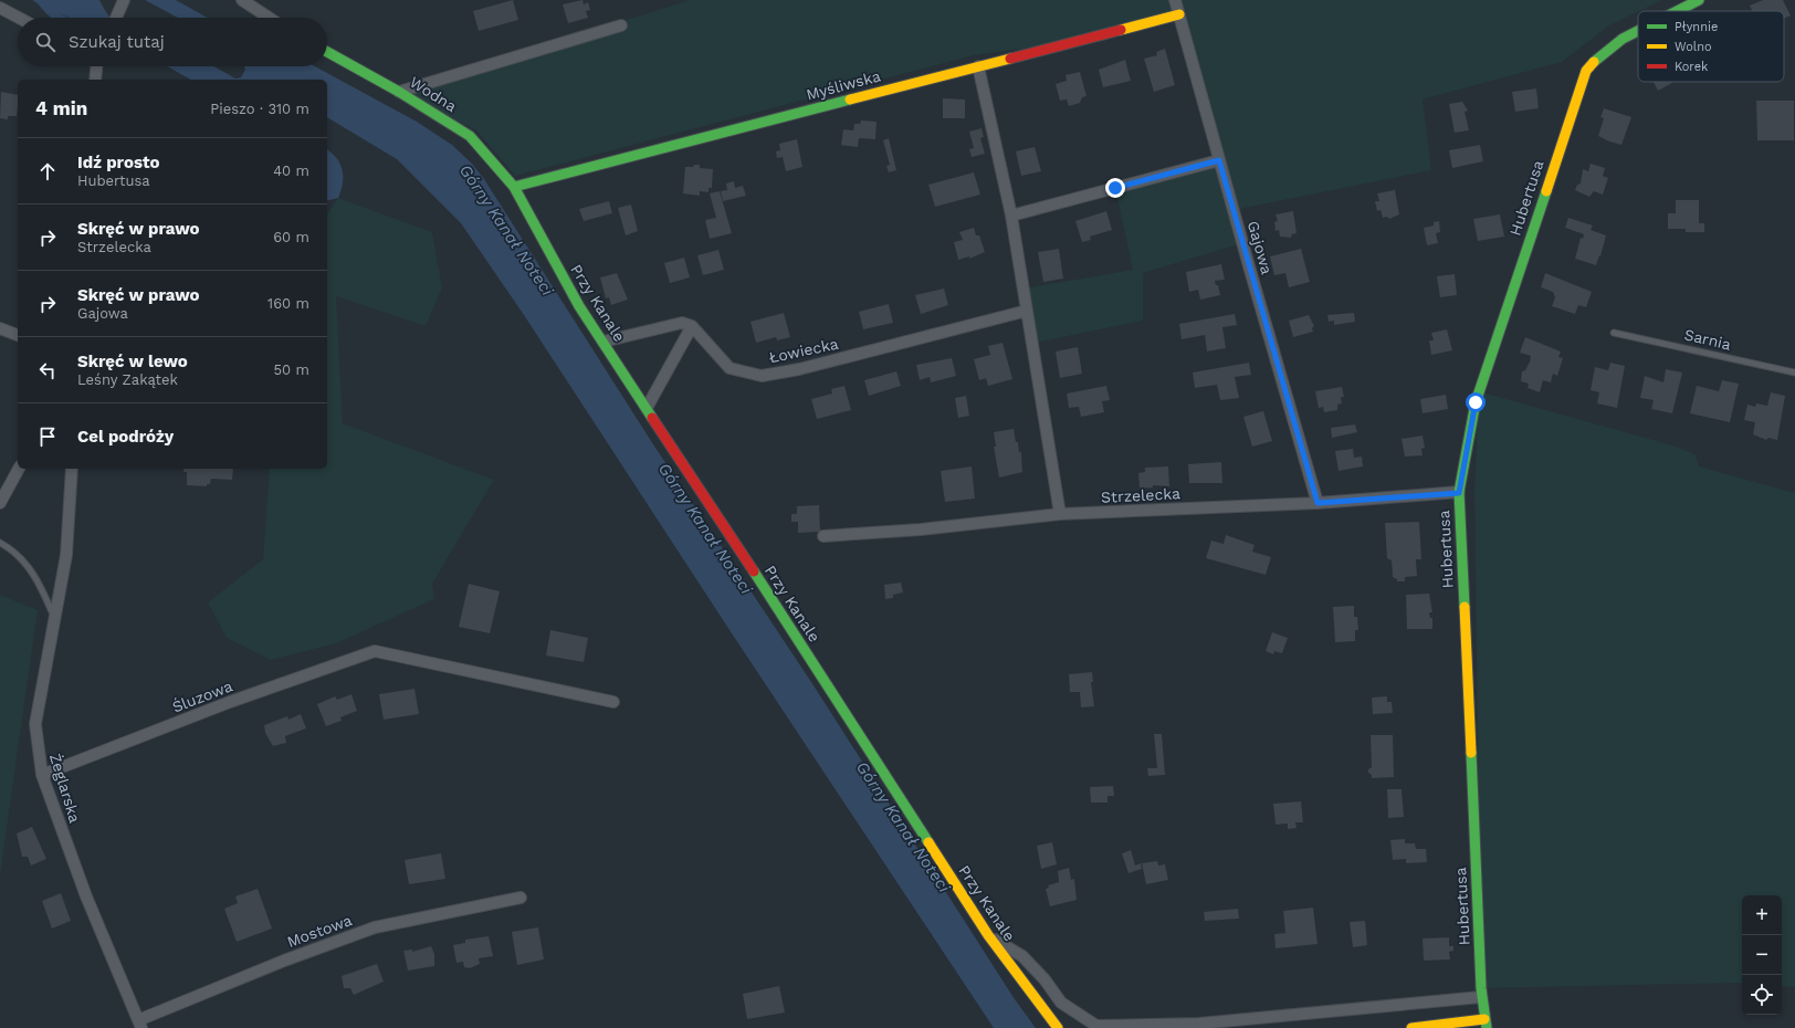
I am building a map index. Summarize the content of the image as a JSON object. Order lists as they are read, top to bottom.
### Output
{
  "streets": {
    "street": [
      "Myśliwska",
      "Wodna",
      "Hubertusa",
      "Gajowa",
      "Przy Kanale",
      "Łowiecka",
      "Strzelecka",
      "Śluzowa",
      "Żeglarska",
      "Mostowa"
    ],
    "lane": ["Sarnia"]
  },
  "crossings": [
    ["Myśliwska", "Wodna"],
    ["Myśliwska", "Gajowa"],
    ["Myśliwska", "Przy Kanale"],
    ["Wodna", "Przy Kanale"],
    ["Hubertusa", "Strzelecka"],
    ["Gajowa", "Strzelecka"],
    ["Śluzowa", "Żeglarska"],
    ["Żeglarska", "Mostowa"]
  ],
  "water": ["Górny Kanał Noteci"],
  "legend": ["Płynnie", "Wolno", "Korek"],
  "page": {
    "search": "Szukaj tutaj",
    "heading": ["4 min", "Pieszo · 310 m"],
    "list": [
      ["Idź prosto", "Hubertusa", "40 m"],
      ["Skręć w prawo", "Strzelecka", "60 m"],
      ["Skręć w prawo", "Gajowa", "160 m"],
      ["Skręć w lewo", "Leśny Zakątek", "50 m"],
      "Cel podróży"
    ],
    "map_buttons": ["+", "−"]
  }
}
